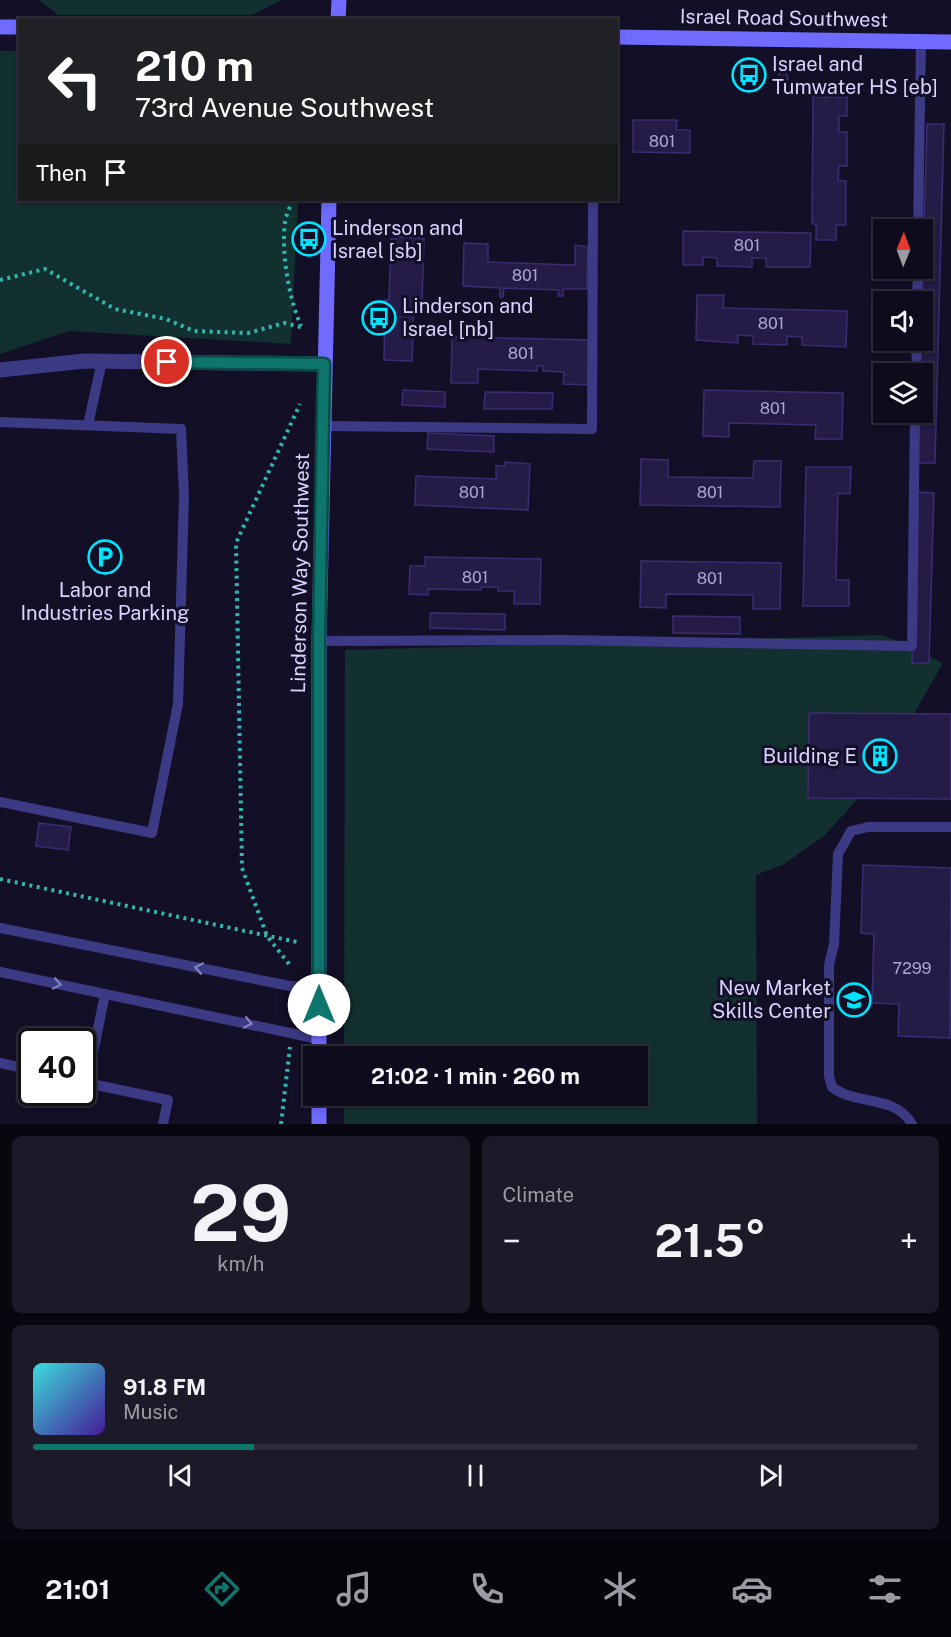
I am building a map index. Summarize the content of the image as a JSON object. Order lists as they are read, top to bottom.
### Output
{
  "streets": {
    "street": ["Israel Road Southwest", "Linderson Way Southwest"]
  },
  "places": {
    "bus stop": ["Israel and Tumwater HS [eb]", "Linderson and Israel [sb]", "Linderson and Israel [nb]"],
    "parking": ["Labor and Industries Parking"],
    "building": ["Building E"],
    "school or university": ["New Market Skills Center"]
  },
  "house_numbers": [
    "801",
    "801",
    "801",
    "801",
    "801",
    "801",
    "801",
    "801",
    "801",
    "801",
    "7299"
  ],
  "north": "top",
  "page": {
    "turn": ["210 m", "73rd Avenue Southwest"],
    "then": "Then",
    "limit": "40",
    "trip": "21:02 · 1 min · 260 m",
    "tile": [
      ["29", "km/h"],
      "Climate"
    ],
    "heat": ["−", "21.5°", "+"],
    "song": ["91.8 FM", "Music"],
    "tabs": "21:01"
  }
}
